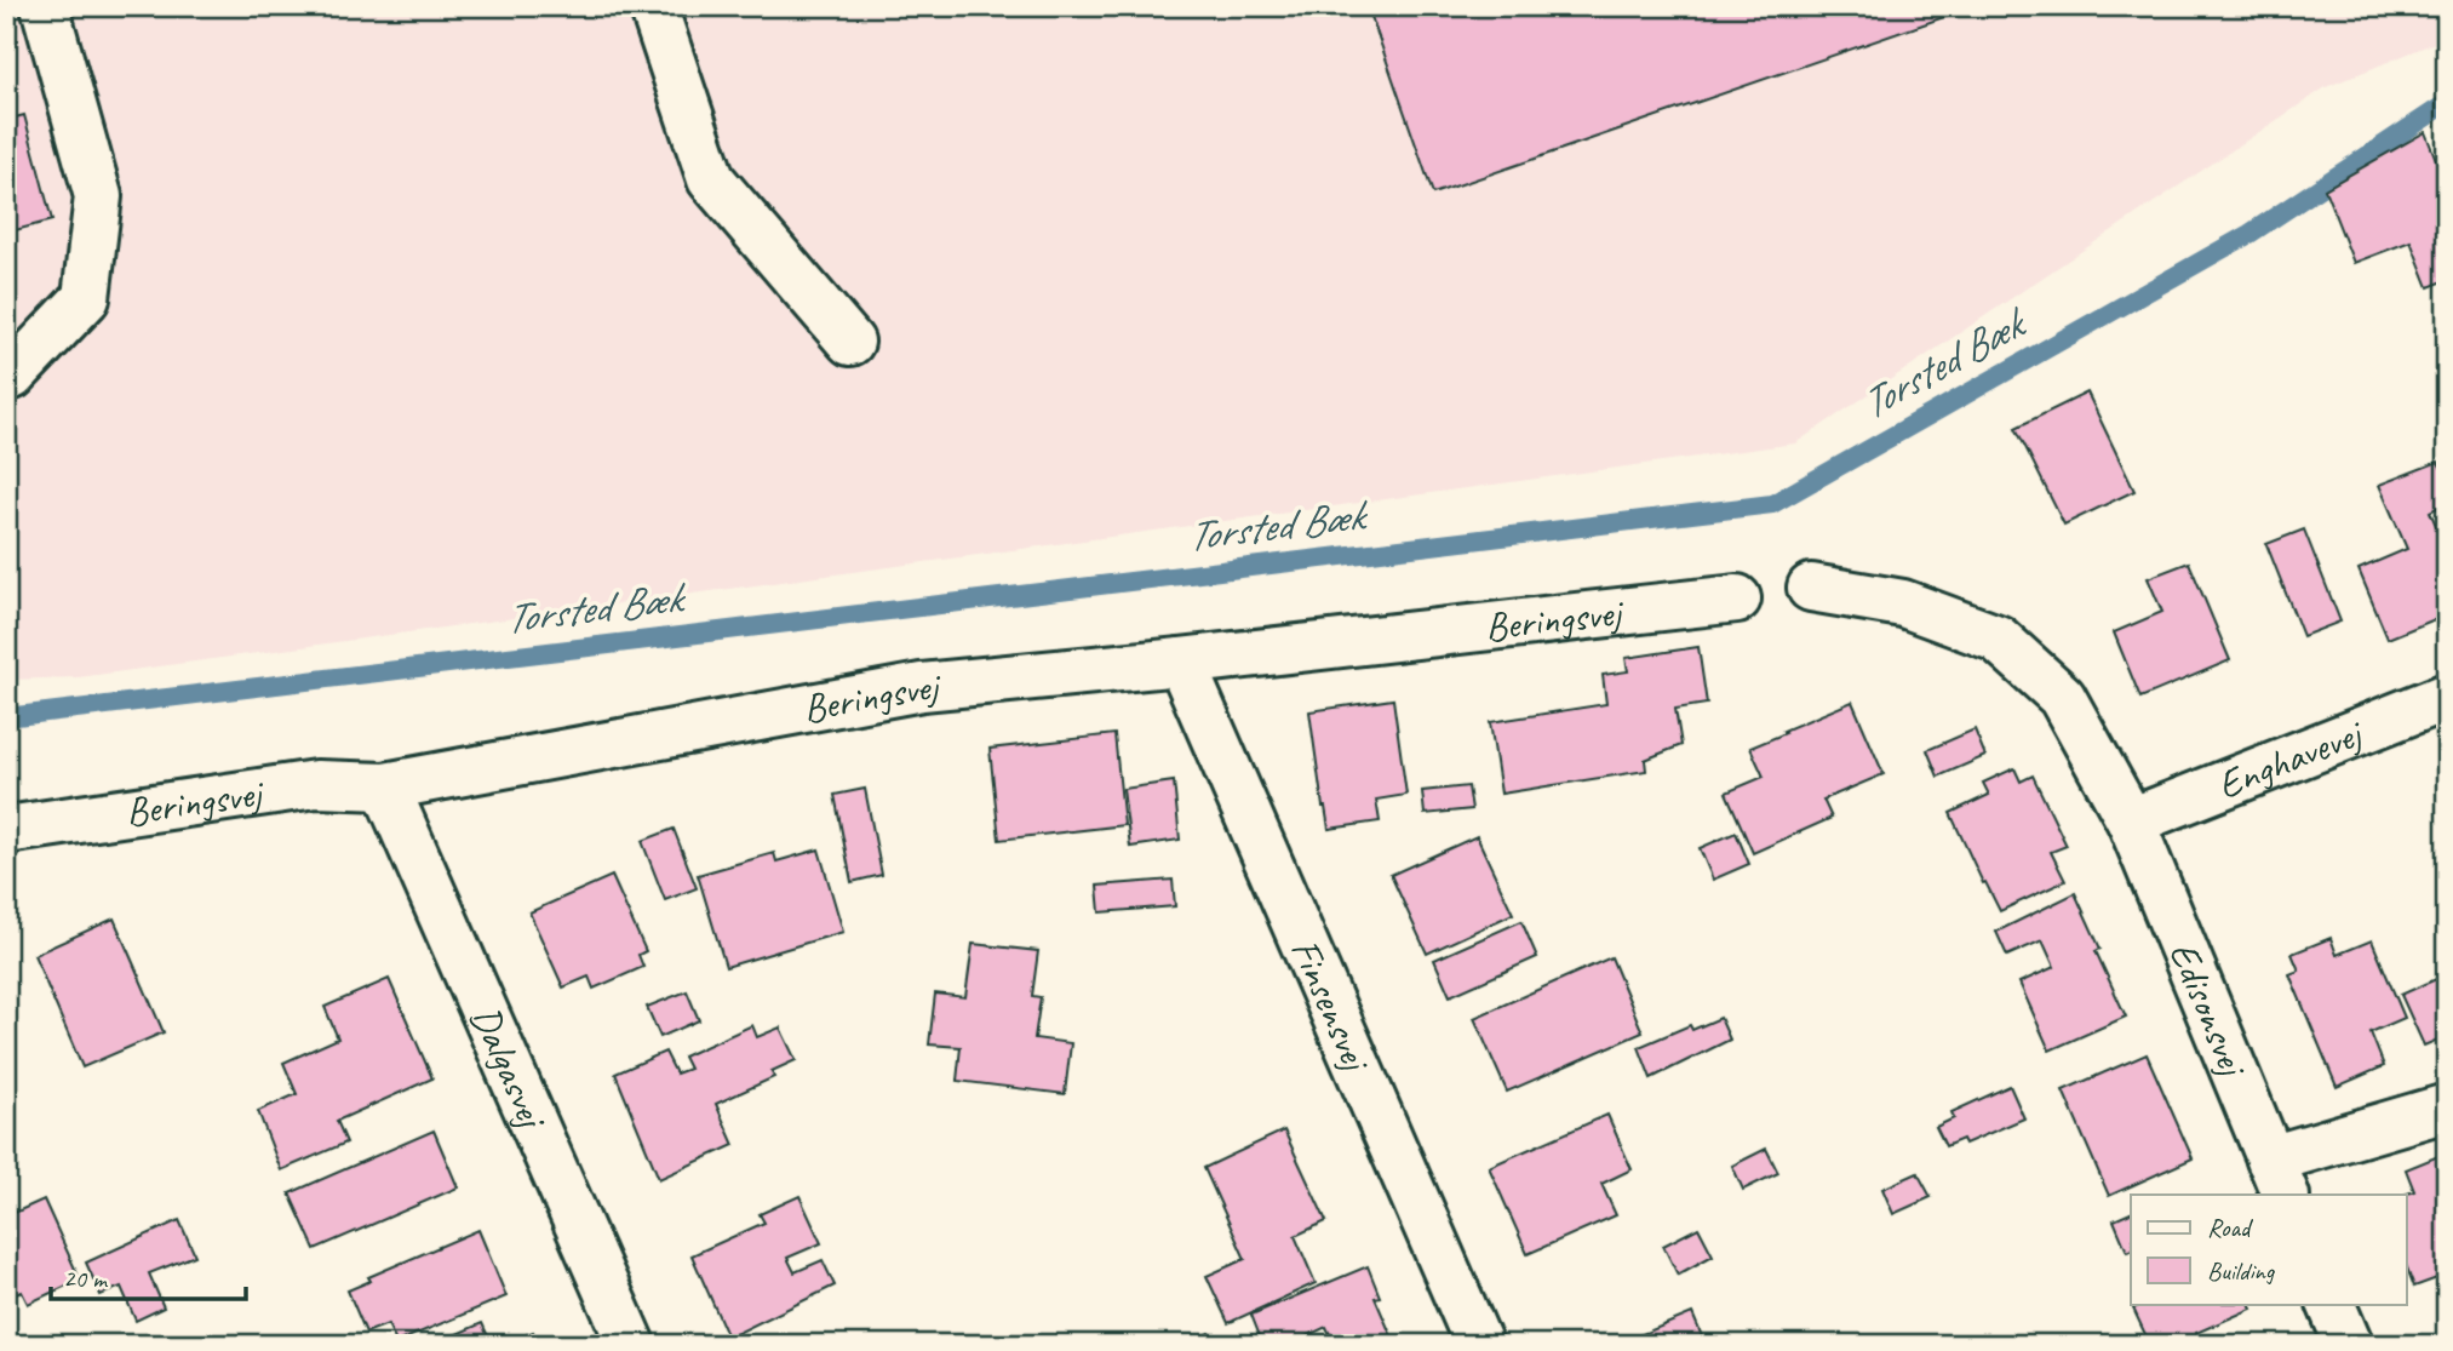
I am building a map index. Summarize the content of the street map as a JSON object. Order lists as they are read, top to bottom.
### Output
{
  "streets": {
    "street": [
      "Beringsvej",
      "Enghavevej",
      "Finsensvej",
      "Edisonsvej",
      "Dalgasvej"
    ]
  },
  "crossings": [
    ["Beringsvej", "Finsensvej"],
    ["Beringsvej", "Dalgasvej"],
    ["Enghavevej", "Edisonsvej"]
  ],
  "water": ["Torsted Bæk"],
  "legend": ["Road", "Building"],
  "scale_bar": "20 m"
}
